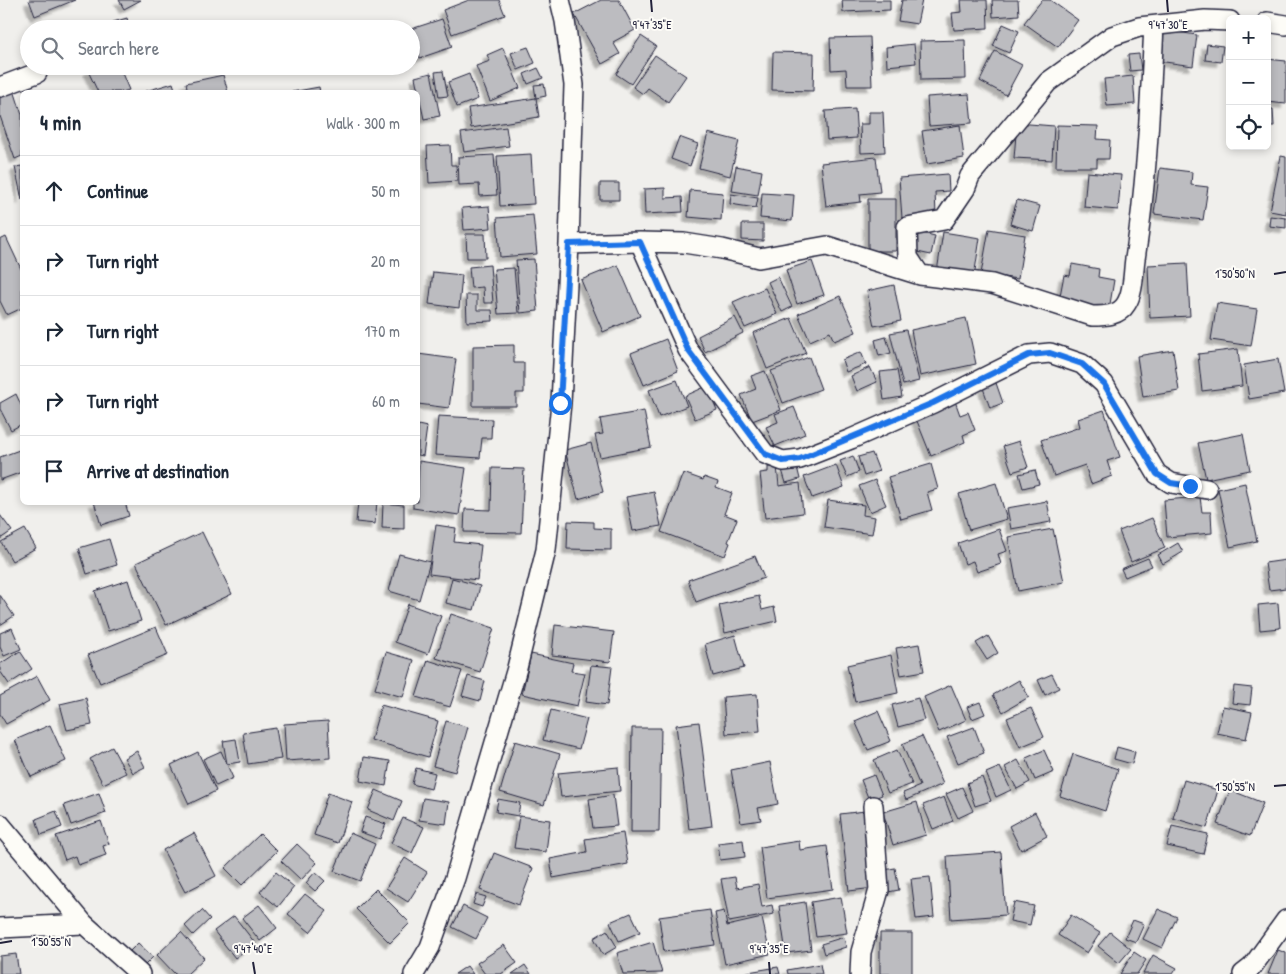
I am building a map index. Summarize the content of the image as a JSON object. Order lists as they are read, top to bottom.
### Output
{
  "page": {
    "map_buttons": ["+", "−"],
    "search": "Search here",
    "heading": ["4 min", "Walk · 300 m"],
    "list": [
      ["Continue", "50 m"],
      ["Turn right", "20 m"],
      ["Turn right", "170 m"],
      ["Turn right", "60 m"],
      "Arrive at destination"
    ]
  },
  "coordinates": [
    "9°47'35\"E",
    "9°47'30\"E",
    "1°50'50\"N",
    "1°50'55\"N",
    "9°47'40\"E"
  ]
}
